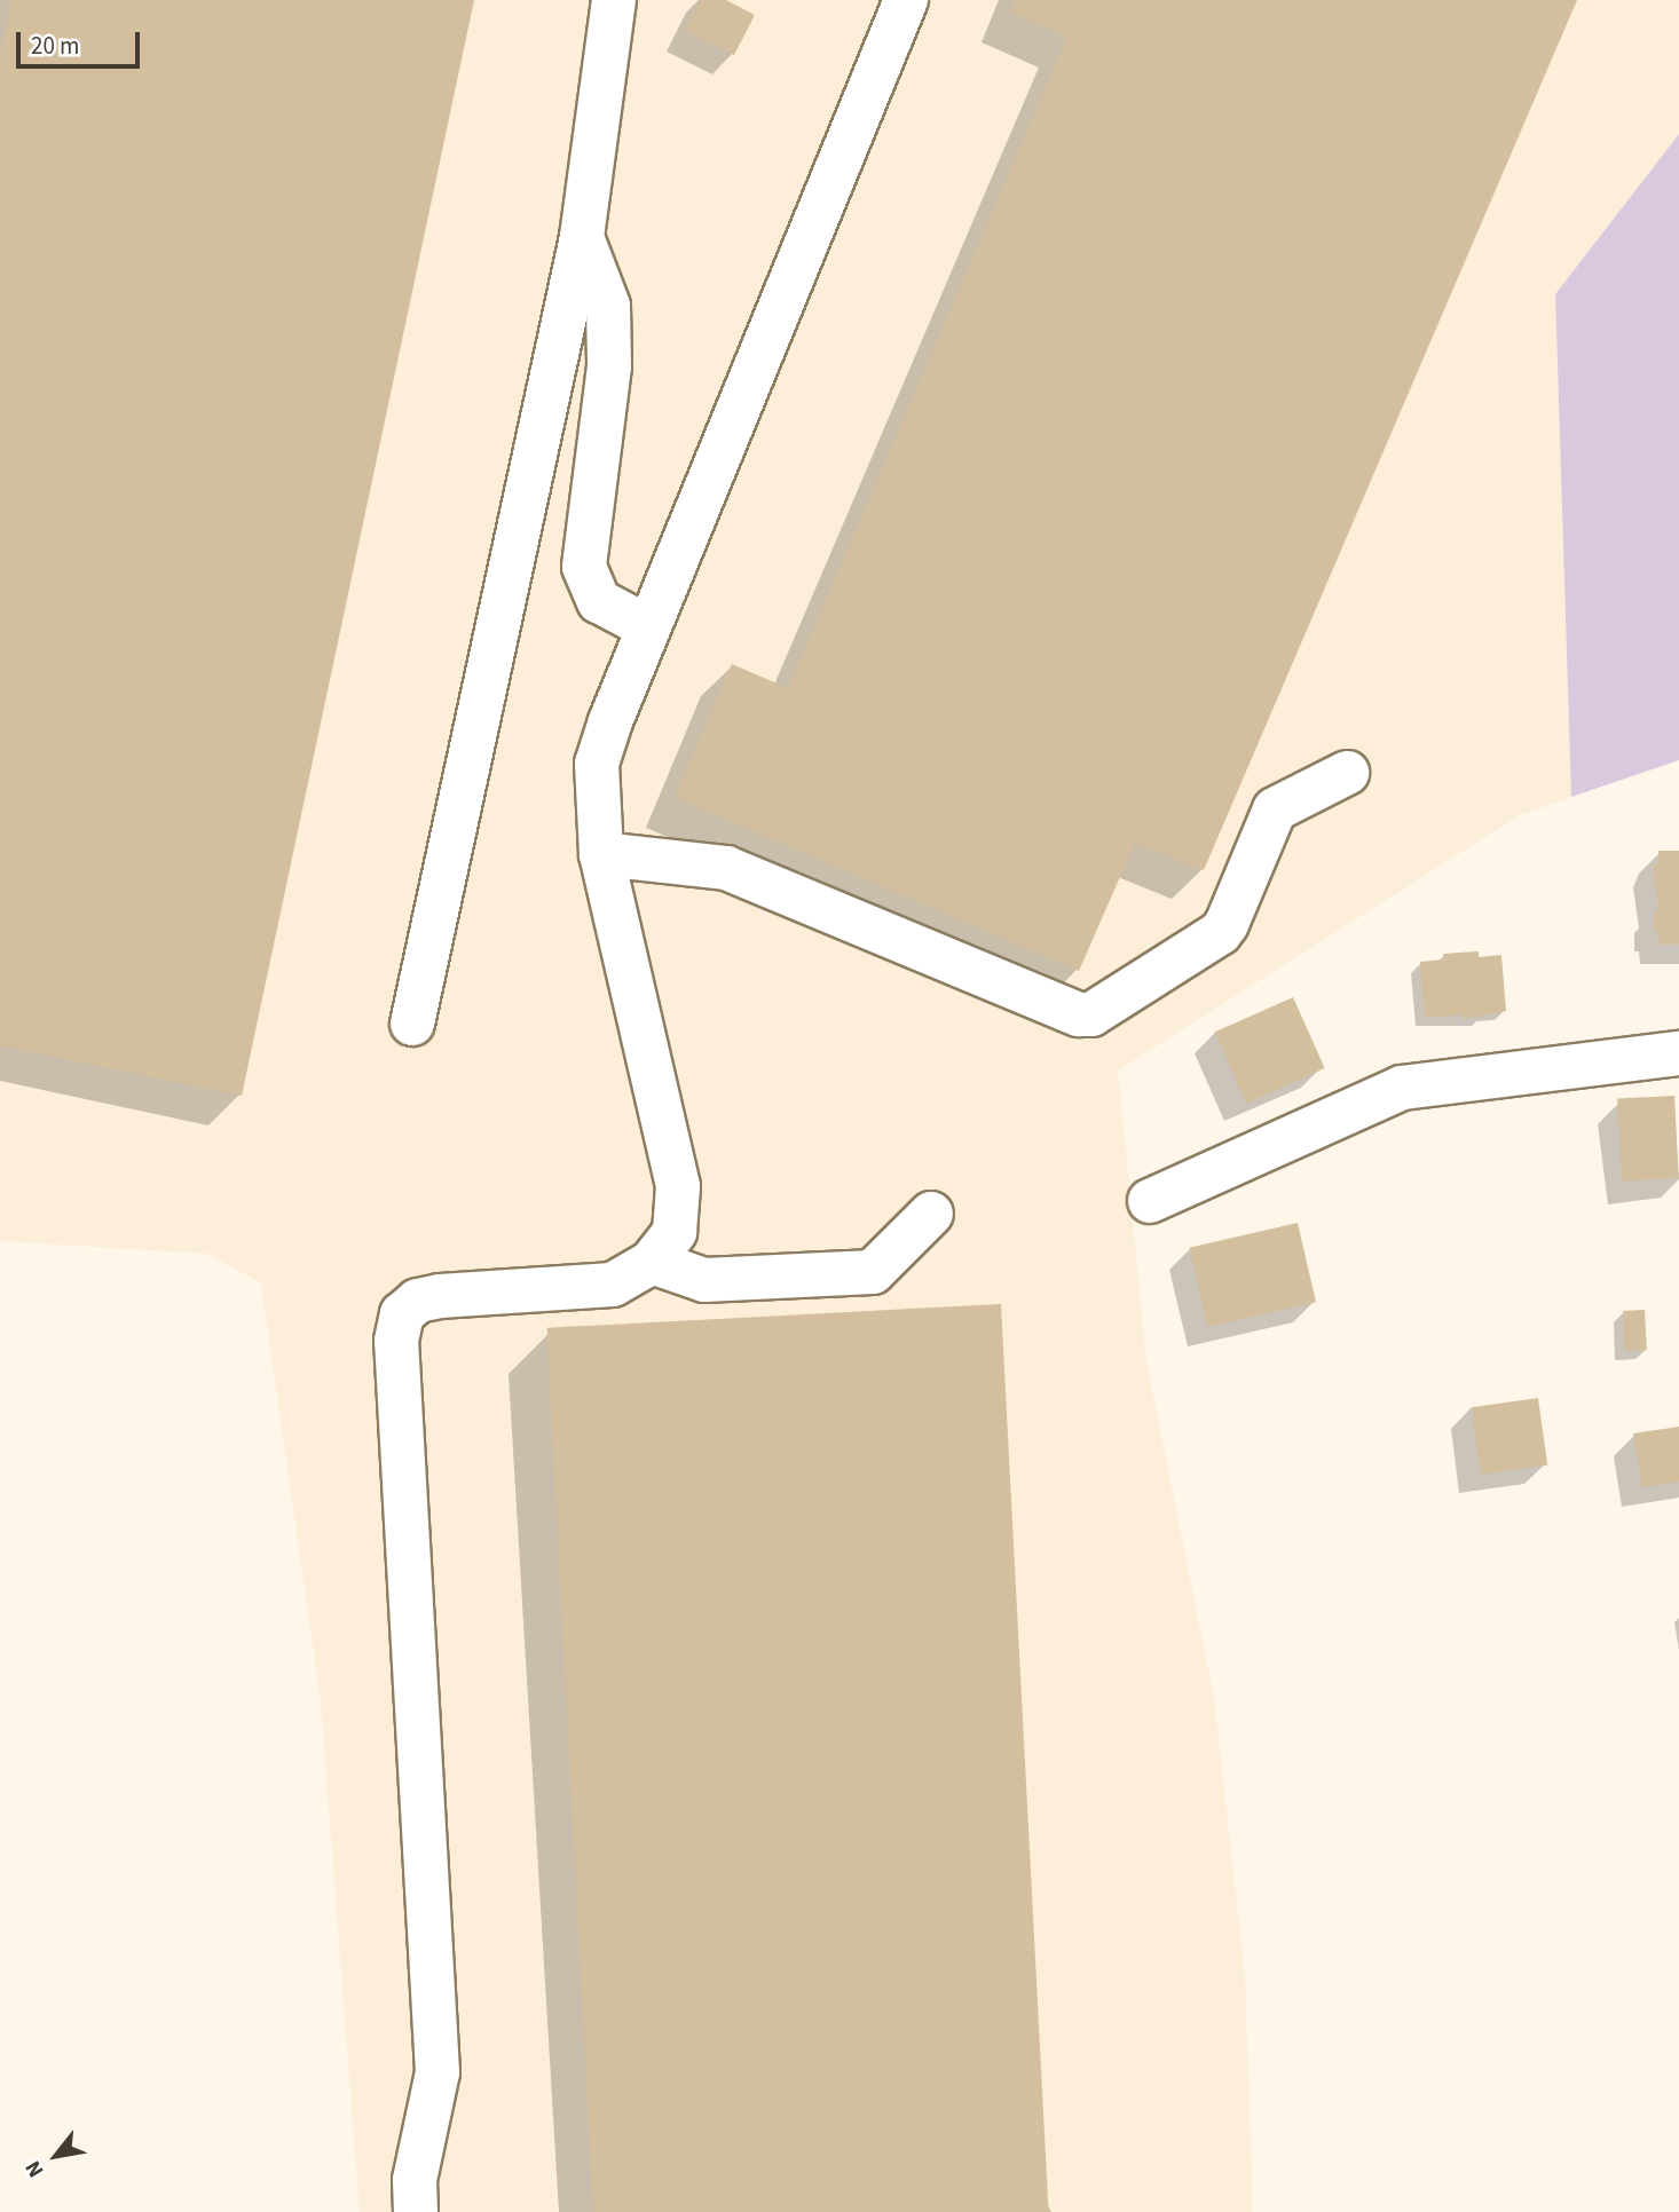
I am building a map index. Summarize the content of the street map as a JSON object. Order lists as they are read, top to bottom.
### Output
{
  "scale_bar": "20 m",
  "north": "bottom left"
}
